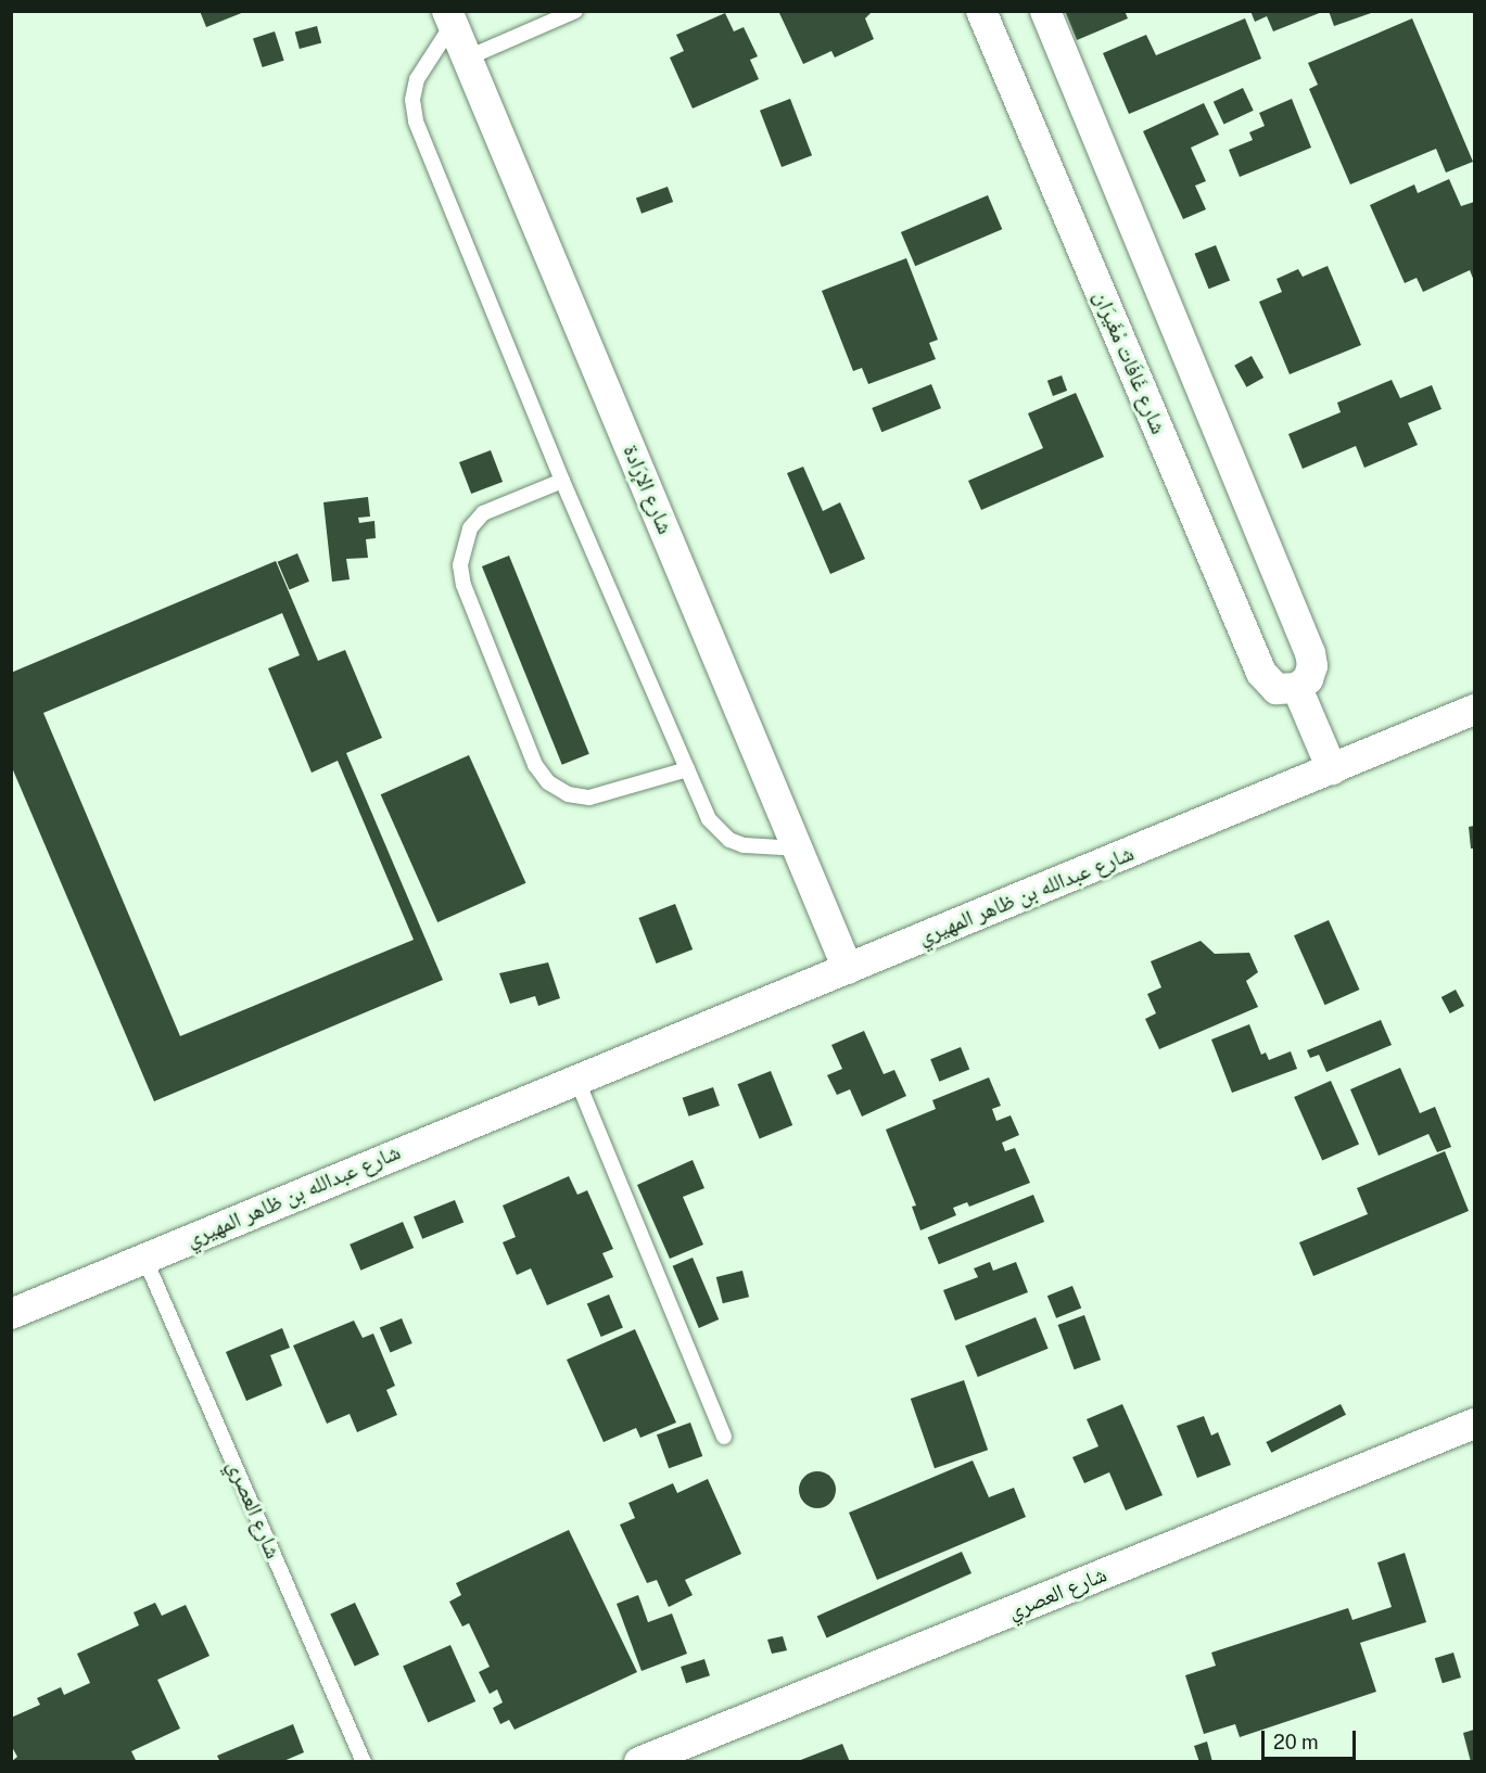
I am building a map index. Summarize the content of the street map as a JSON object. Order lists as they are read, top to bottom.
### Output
{
  "streets": {
    "street": [
      "شارع غَافَات مْغَيرَان",
      "شارع الإرَادة",
      "شارع عبدالله بن ظاهر المهيري",
      "شارع العصري"
    ]
  },
  "crossings": [
    ["شارع الإرَادة", "شارع عبدالله بن ظاهر المهيري"],
    ["شارع عبدالله بن ظاهر المهيري", "شارع العصري"]
  ],
  "scale_bar": "20 m"
}
